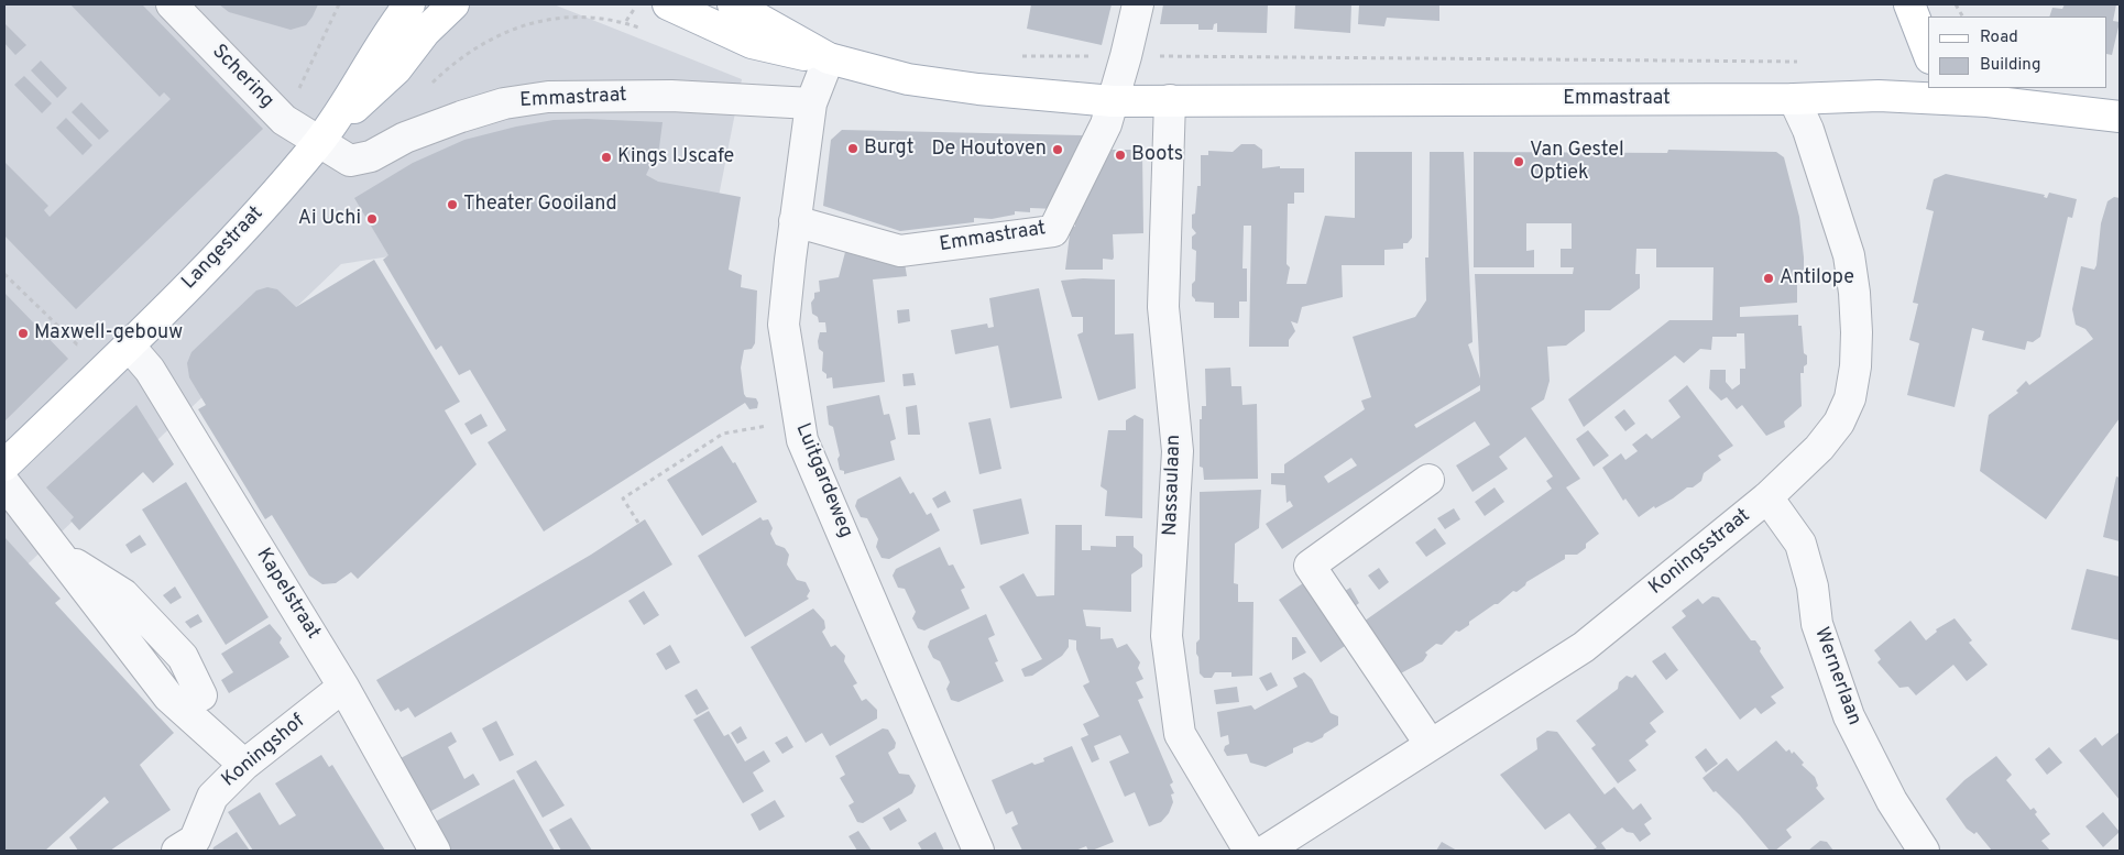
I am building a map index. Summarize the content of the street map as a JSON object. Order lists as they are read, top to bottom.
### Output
{
  "streets": {
    "main road": ["Emmastraat", "Langestraat"],
    "street": [
      "Schering",
      "Luitgardeweg",
      "Nassaulaan",
      "Koningsstraat",
      "Kapelstraat",
      "Wernerlaan",
      "Koningshof"
    ]
  },
  "crossings": [
    ["Schering", "Emmastraat"],
    ["Schering", "Langestraat"],
    ["Emmastraat", "Langestraat"],
    ["Emmastraat", "Luitgardeweg"],
    ["Emmastraat", "Nassaulaan"],
    ["Emmastraat", "Koningsstraat"],
    ["Langestraat", "Kapelstraat"],
    ["Koningsstraat", "Wernerlaan"],
    ["Kapelstraat", "Koningshof"]
  ],
  "places": [
    "Burgt",
    "De Houtoven",
    "Boots",
    "Kings IJscafe",
    "Van Gestel Optiek",
    "Theater Gooiland",
    "Ai Uchi",
    "Antilope",
    "Maxwell-gebouw"
  ],
  "legend": ["Road", "Building"]
}
